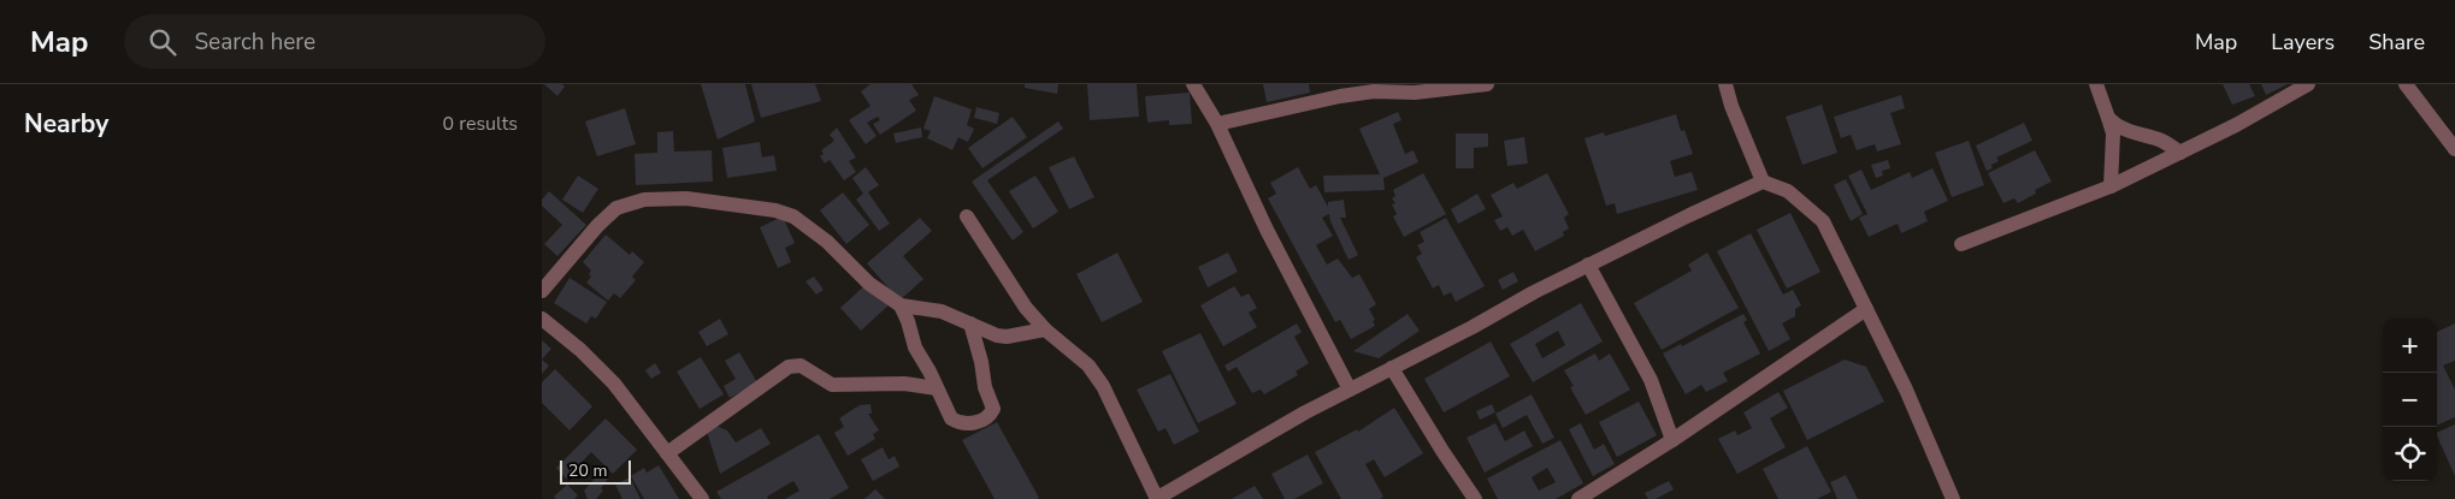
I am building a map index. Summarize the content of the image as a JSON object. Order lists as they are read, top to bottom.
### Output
{
  "scale_bar": "20 m",
  "page": {
    "header": "Map",
    "search": "Search here",
    "nav": ["Map", "Layers", "Share"],
    "heading": ["Nearby", "0 results"],
    "map_buttons": ["+", "−"],
    "scale": "20 m"
  }
}
